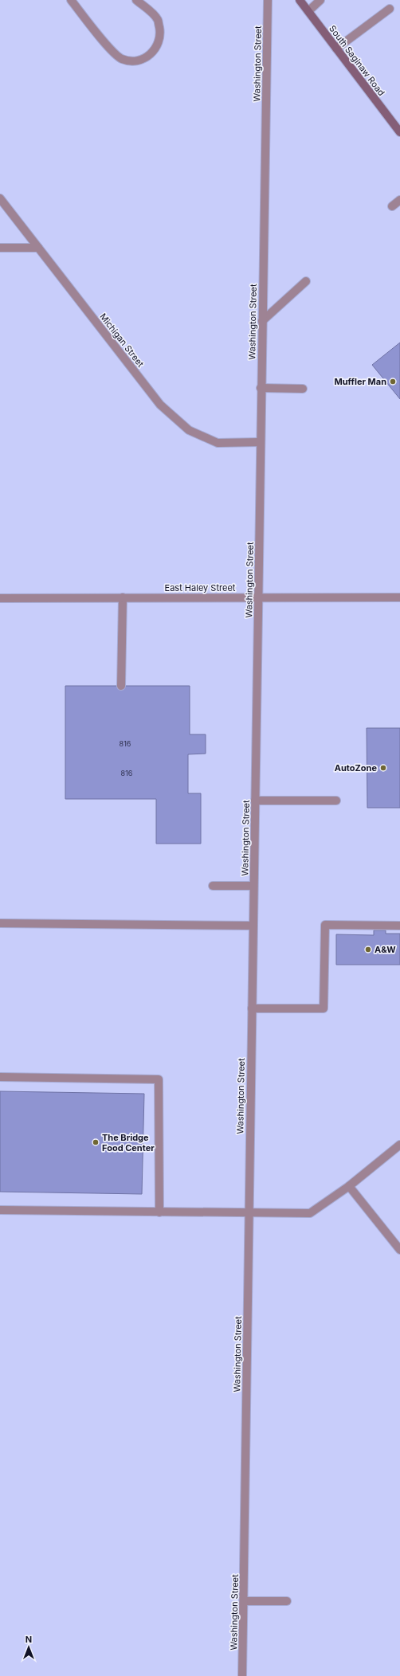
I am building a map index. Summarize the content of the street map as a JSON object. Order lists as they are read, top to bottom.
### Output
{
  "streets": {
    "main road": ["South Saginaw Road"],
    "street": ["Washington Street", "Michigan Street", "East Haley Street"]
  },
  "crossings": [
    ["Washington Street", "Michigan Street"],
    ["Washington Street", "East Haley Street"]
  ],
  "places": [
    "Muffler Man",
    "AutoZone",
    "A&W",
    "The Bridge Food Center"
  ],
  "house_numbers": ["816", "816"],
  "north": "top"
}
